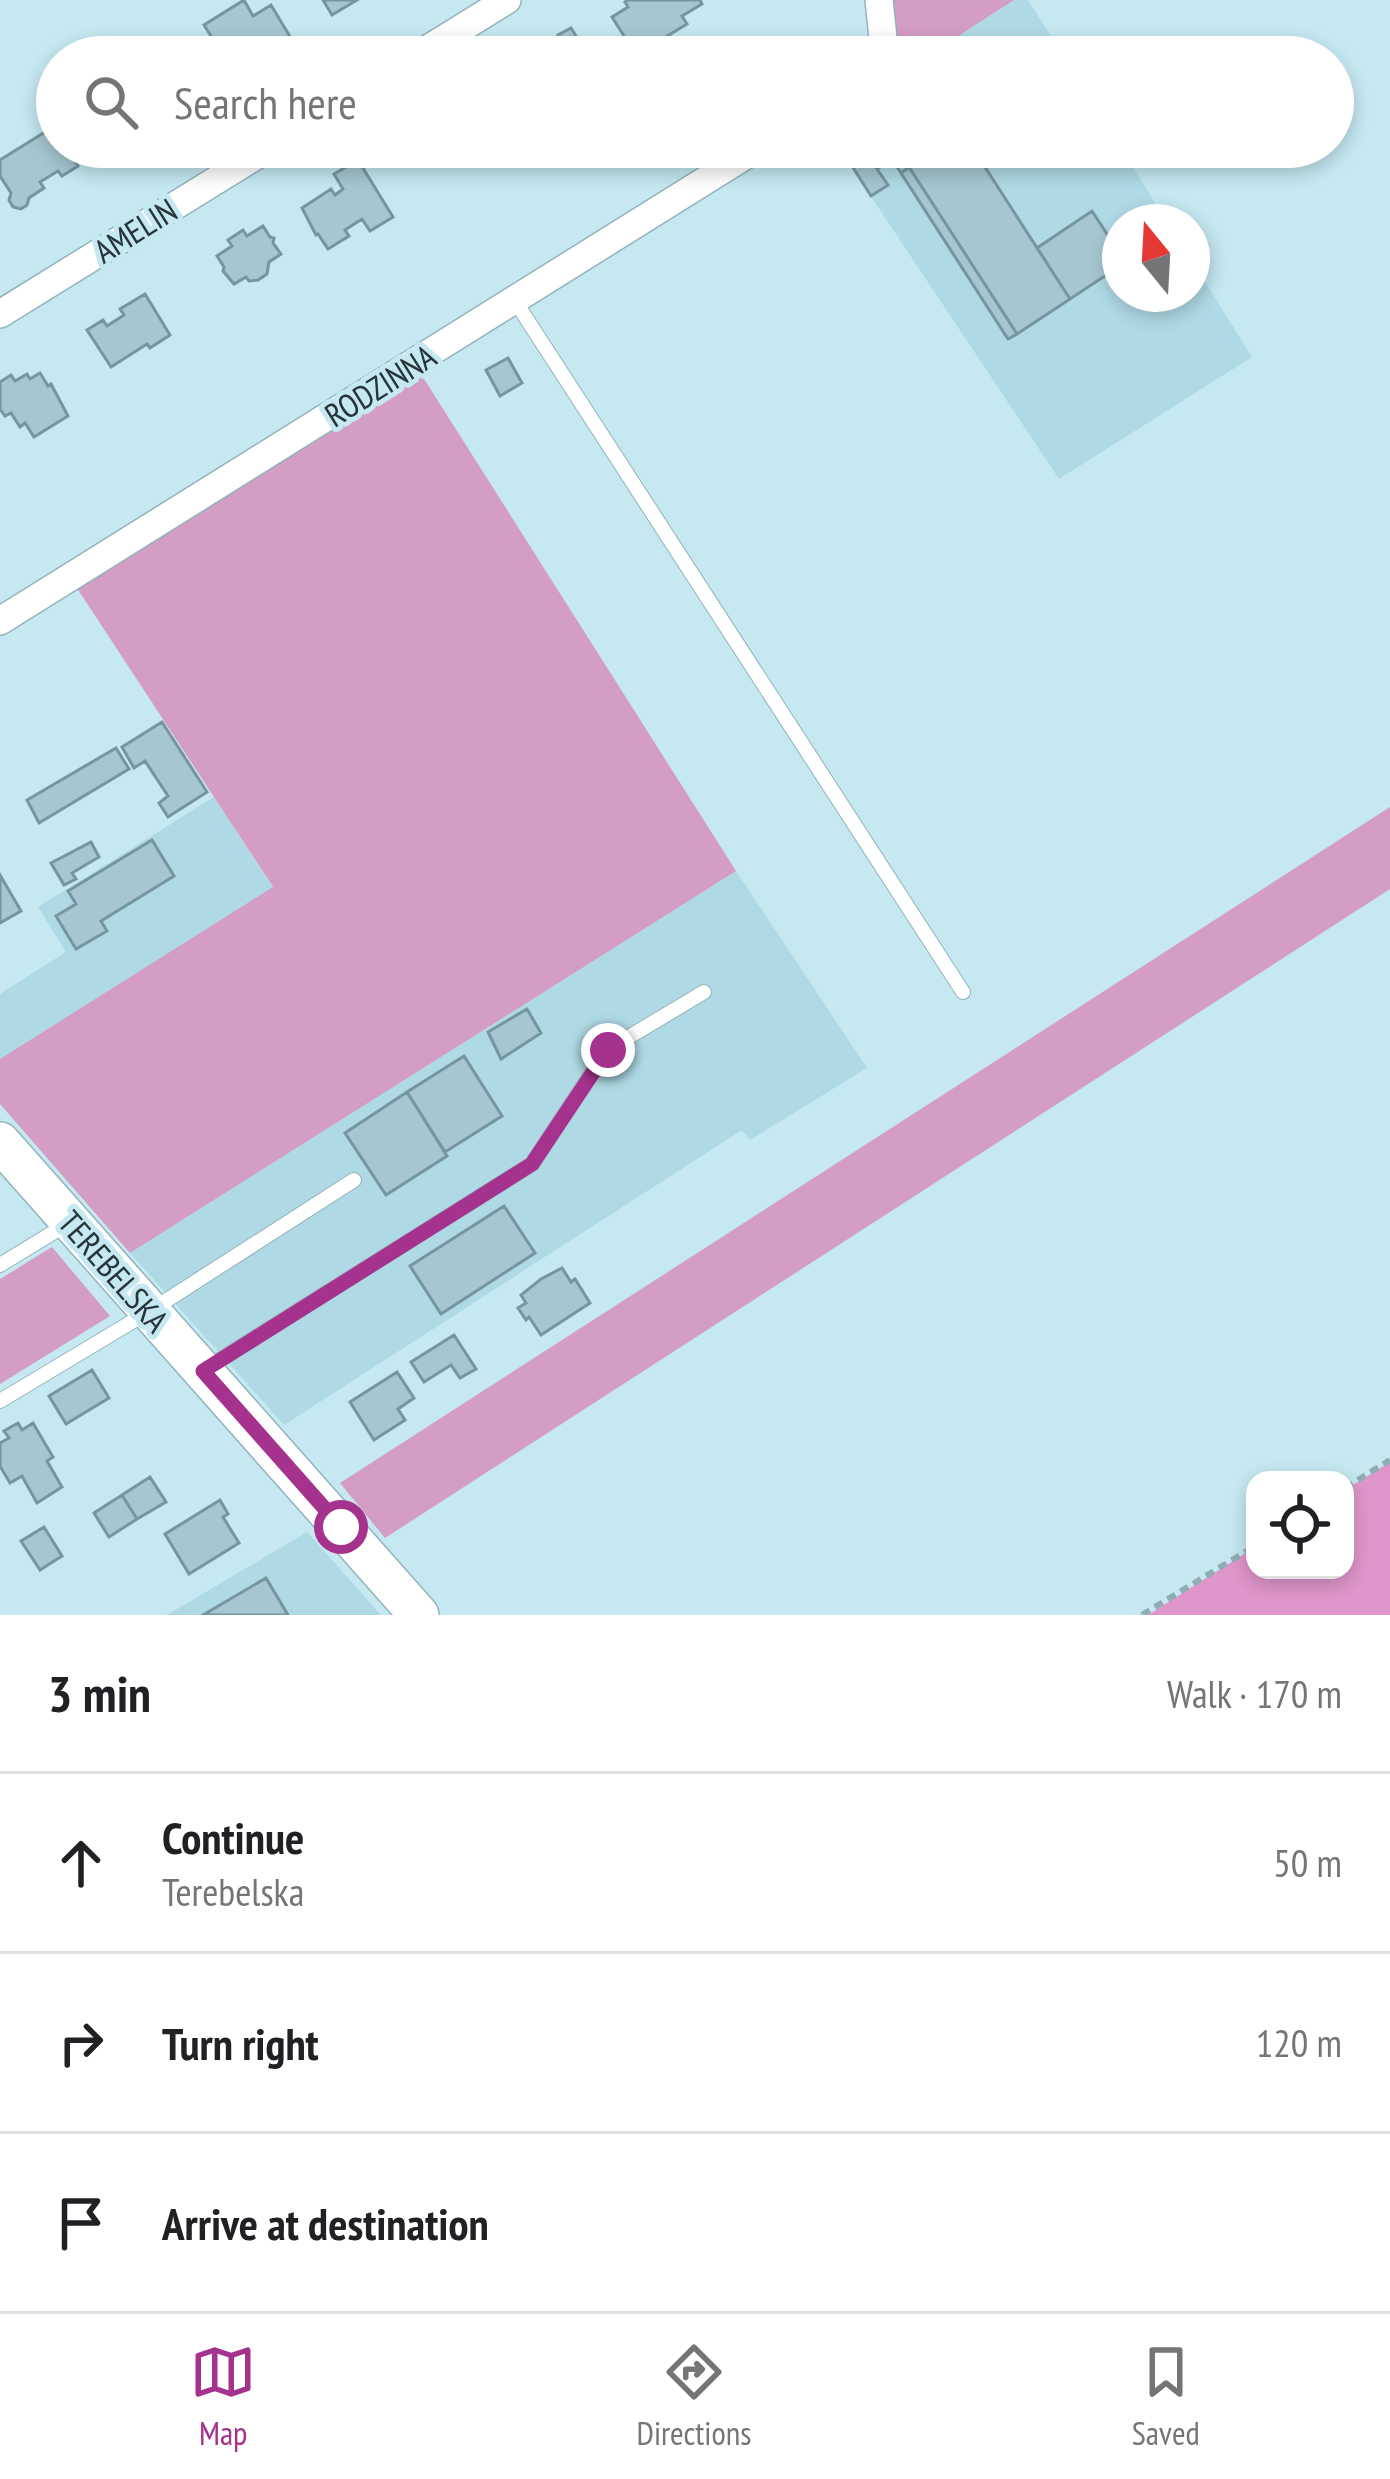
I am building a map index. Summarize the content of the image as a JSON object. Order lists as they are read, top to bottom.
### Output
{
  "streets": {
    "street": ["AMELIN", "RODZINNA", "TEREBELSKA"]
  },
  "north": "top",
  "page": {
    "search": "Search here",
    "heading": ["3 min", "Walk · 170 m"],
    "list": [
      ["Continue", "Terebelska", "50 m"],
      ["Turn right", "120 m"],
      "Arrive at destination"
    ],
    "nav": ["Map", "Directions", "Saved"]
  }
}
